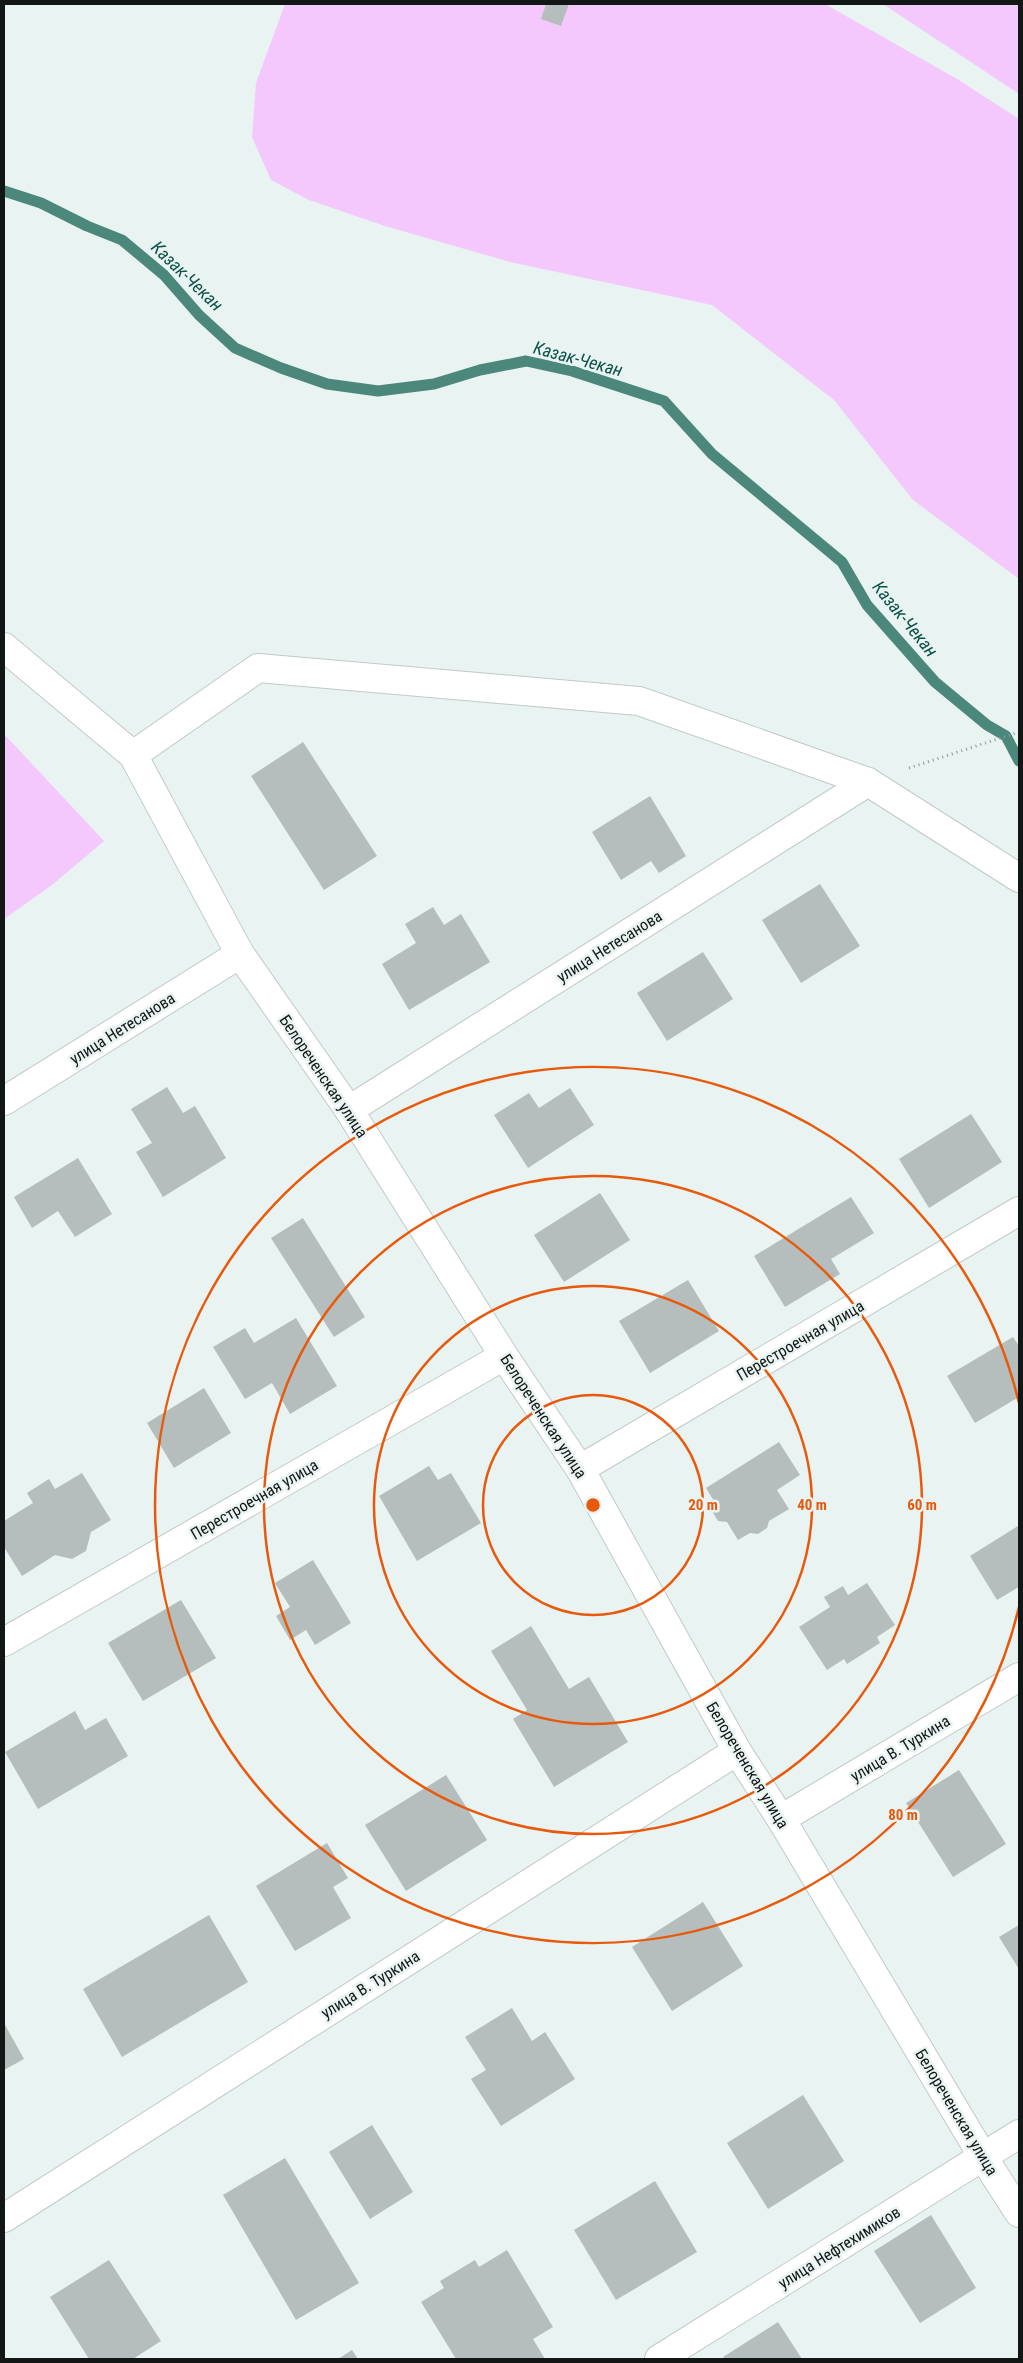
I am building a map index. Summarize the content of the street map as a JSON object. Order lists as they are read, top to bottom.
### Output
{
  "streets": {
    "street": [
      "улица Нетесанова",
      "Белореченская улица",
      "Перестроечная улица",
      "улица В. Туркина",
      "улица Нефтехимиков"
    ]
  },
  "crossings": [
    ["улица Нетесанова", "Белореченская улица"],
    ["Белореченская улица", "Перестроечная улица"],
    ["Белореченская улица", "улица В. Туркина"],
    ["Белореченская улица", "улица Нефтехимиков"]
  ],
  "water": ["Казак-Чекан"],
  "rings": [
    "20 m",
    "40 m",
    "60 m",
    "80 m"
  ]
}
